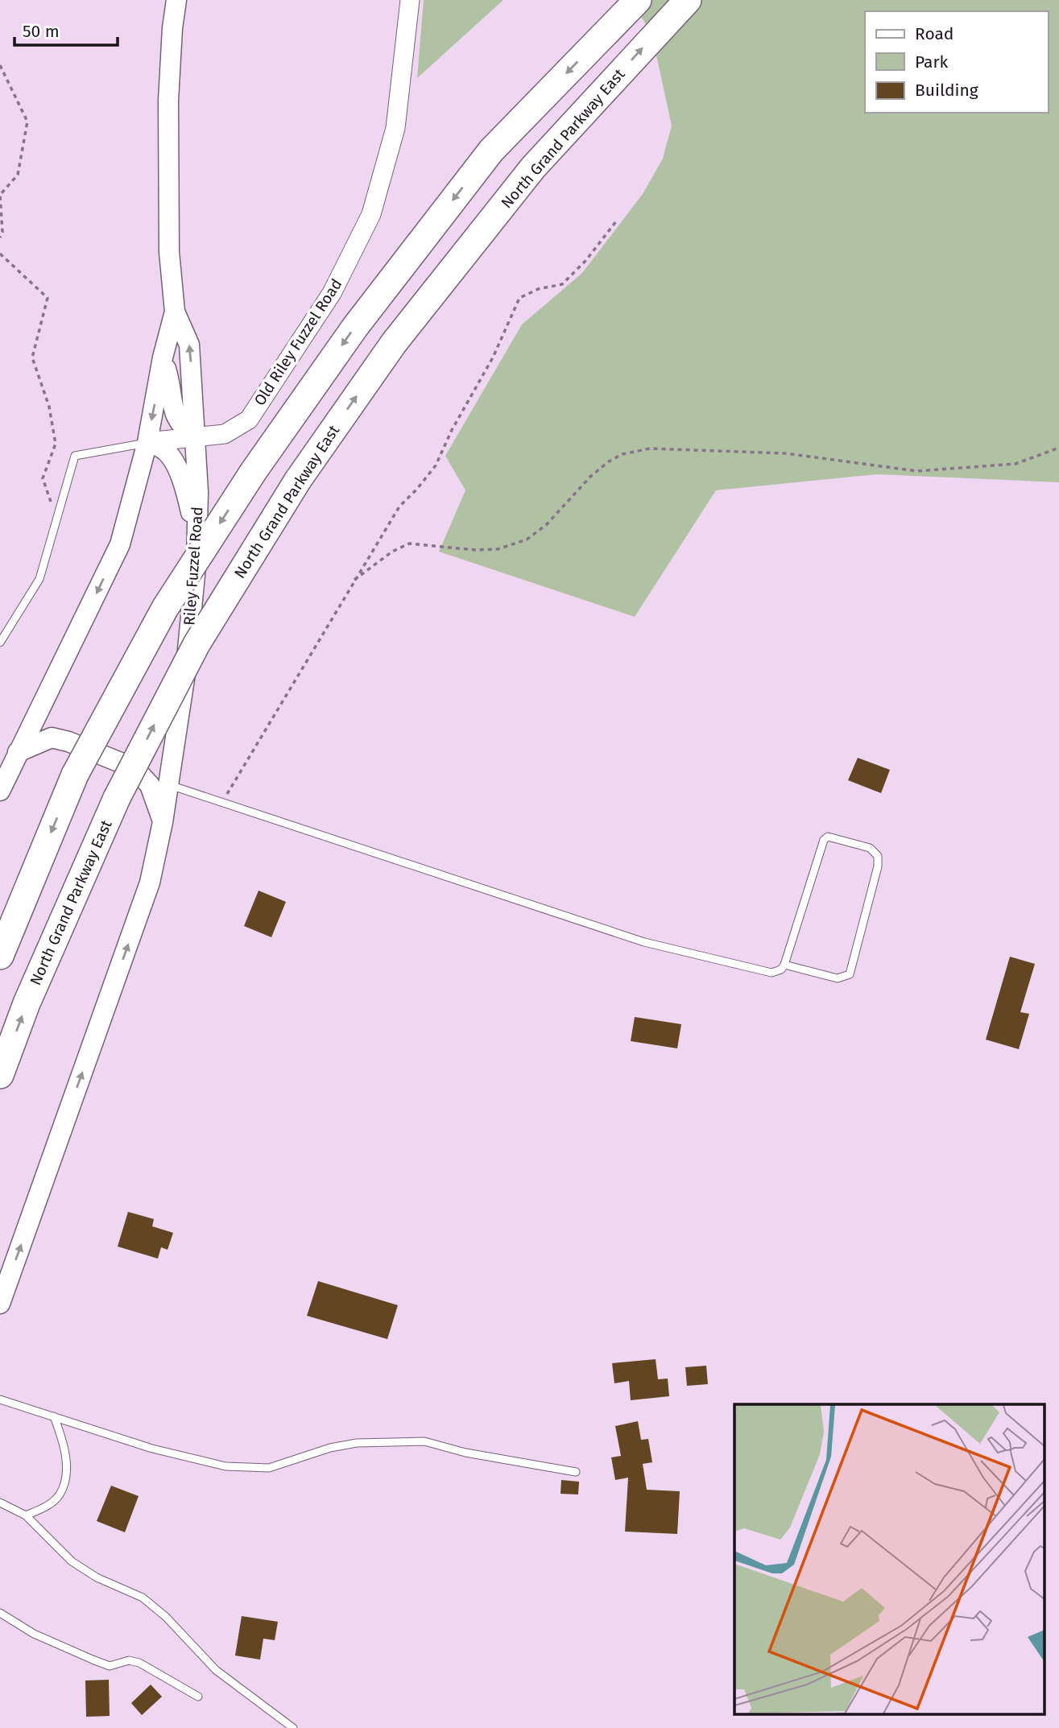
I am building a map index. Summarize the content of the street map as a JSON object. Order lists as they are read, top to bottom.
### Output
{
  "streets": {
    "highway": ["North Grand Parkway East"],
    "main road": ["Riley Fuzzel Road"],
    "street": ["Old Riley Fuzzel Road"]
  },
  "crossings": [
    ["Old Riley Fuzzel Road", "Riley Fuzzel Road"]
  ],
  "legend": ["Road", "Park", "Building"],
  "scale_bar": "50 m"
}
